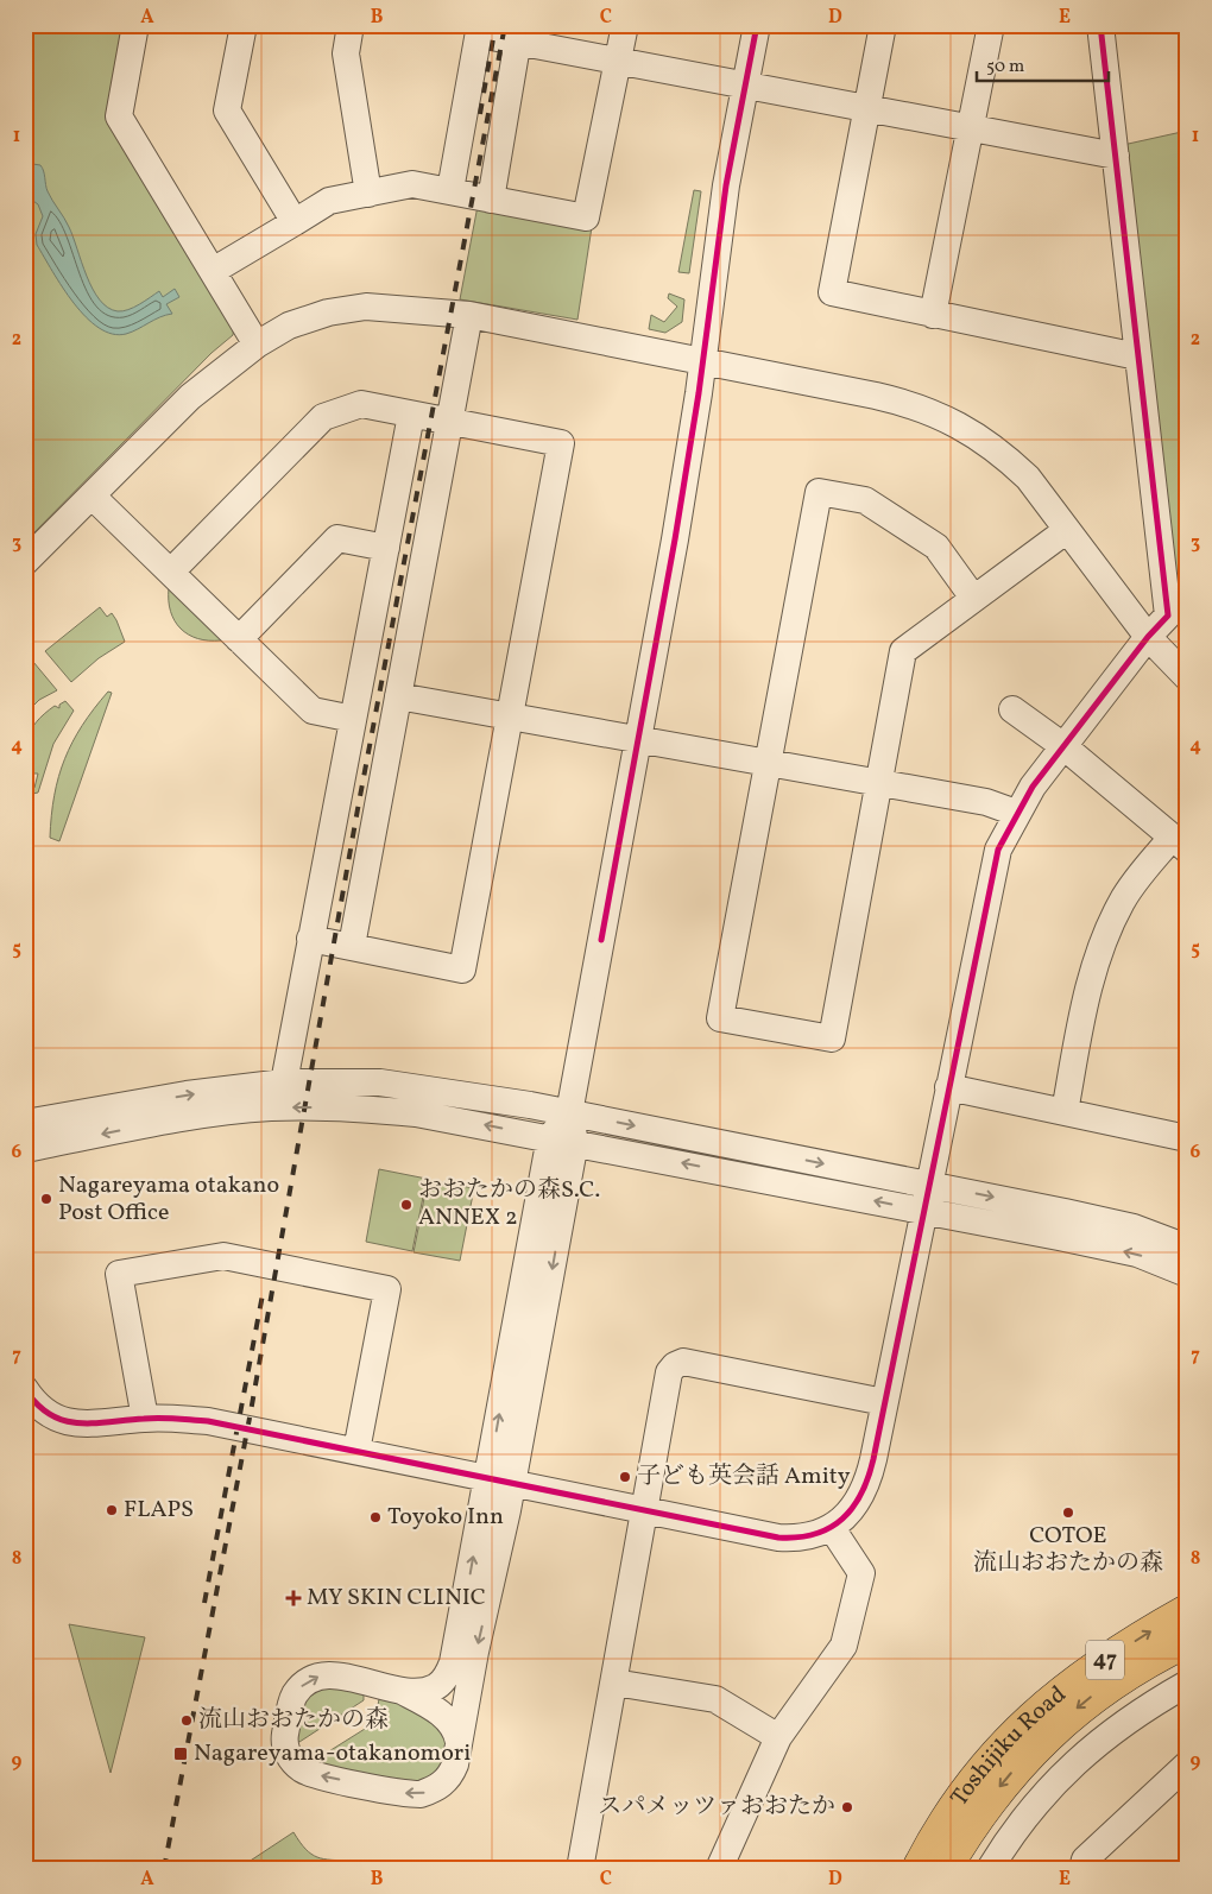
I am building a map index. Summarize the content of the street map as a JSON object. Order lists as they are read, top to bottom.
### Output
{
  "streets": {
    "main road": ["47", "Toshijiku Road"]
  },
  "places": {
    "other": [
      "Nagareyama otakano Post Office",
      "おおたかの森S.C. ANNEX 2",
      "子ども英会話 Amity",
      "FLAPS",
      "COTOE 流山おおたかの森",
      "Toyoko Inn",
      "流山おおたかの森",
      "スパメッツァおおたか"
    ],
    "health": ["MY SKIN CLINIC"],
    "transit": ["Nagareyama-otakanomori"]
  },
  "scale_bar": "50 m",
  "grid": {
    "columns": [
      "A",
      "B",
      "C",
      "D",
      "E"
    ],
    "rows": [
      "1",
      "2",
      "3",
      "4",
      "5",
      "6",
      "7",
      "8",
      "9"
    ]
  }
}
